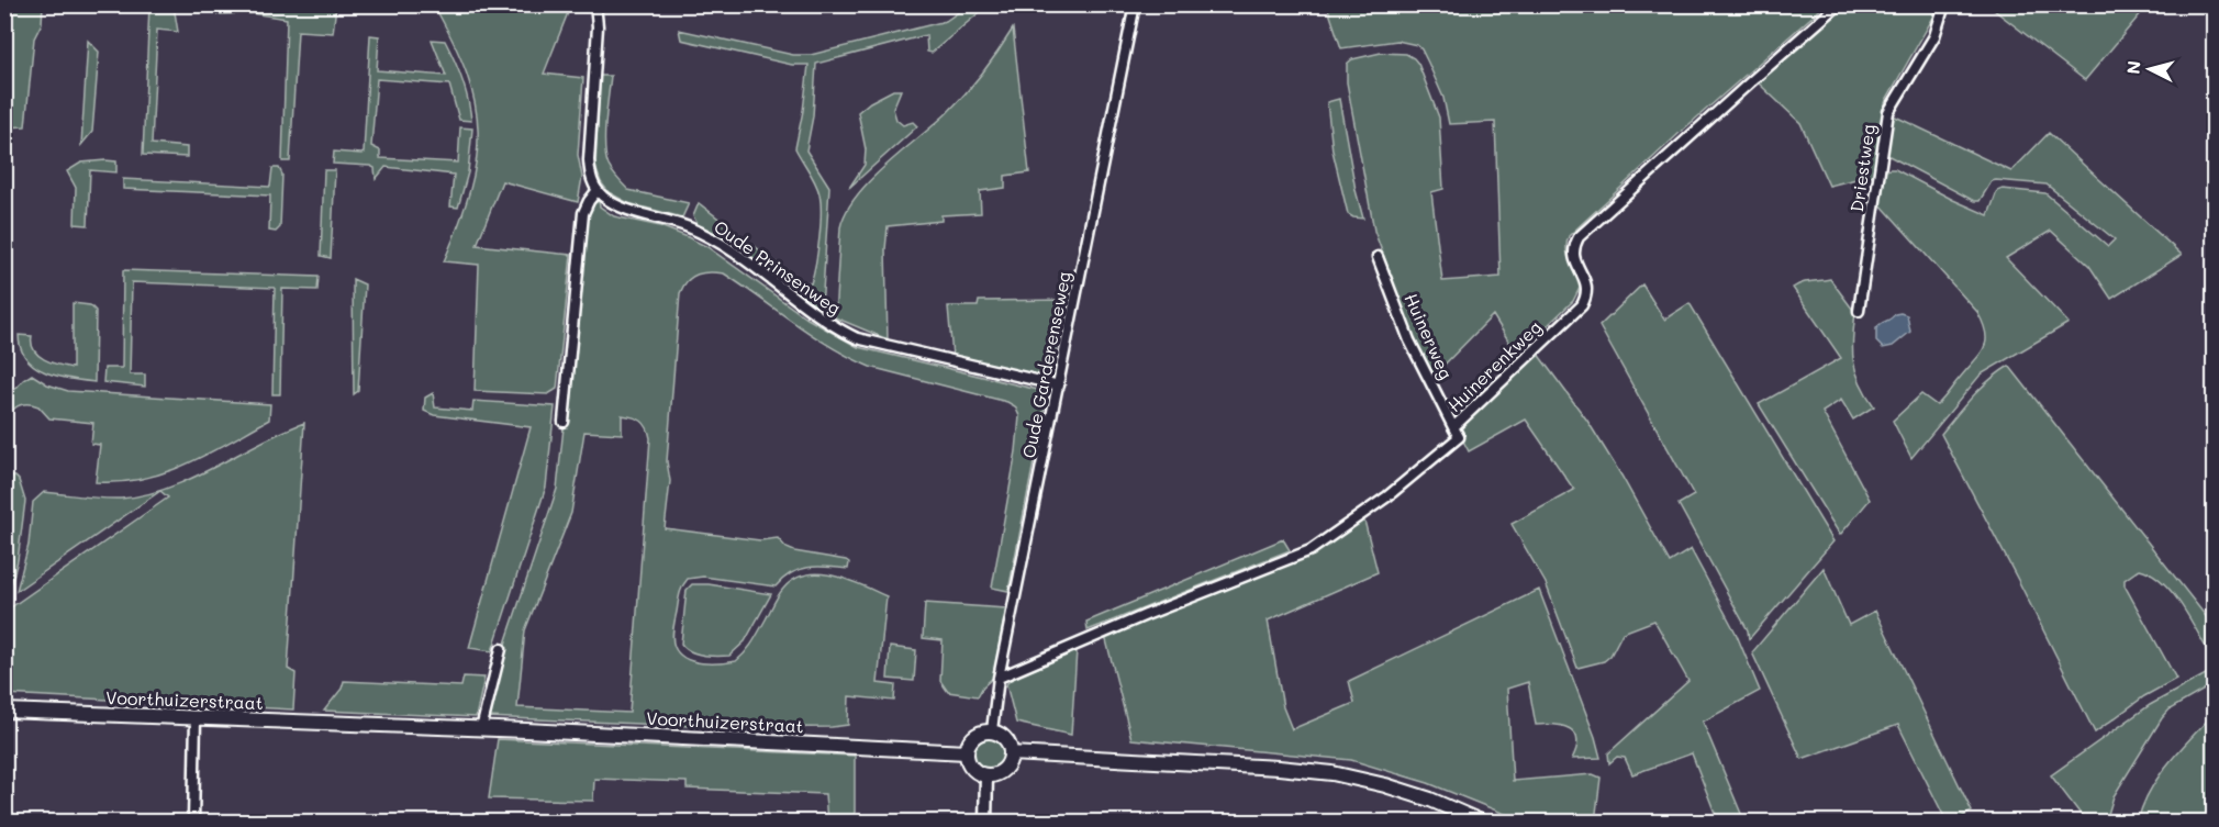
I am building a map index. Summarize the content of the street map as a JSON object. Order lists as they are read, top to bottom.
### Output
{
  "streets": {
    "main road": ["Voorthuizerstraat"],
    "street": [
      "Driestweg",
      "Oude Prinsenweg",
      "Huinerweg",
      "Oude Garderenseweg",
      "Huinerenkweg"
    ]
  },
  "crossings": [
    ["Oude Prinsenweg", "Oude Garderenseweg"],
    ["Huinerweg", "Huinerenkweg"],
    ["Oude Garderenseweg", "Huinerenkweg"],
    ["Oude Garderenseweg", "Voorthuizerstraat"]
  ],
  "north": "left"
}
